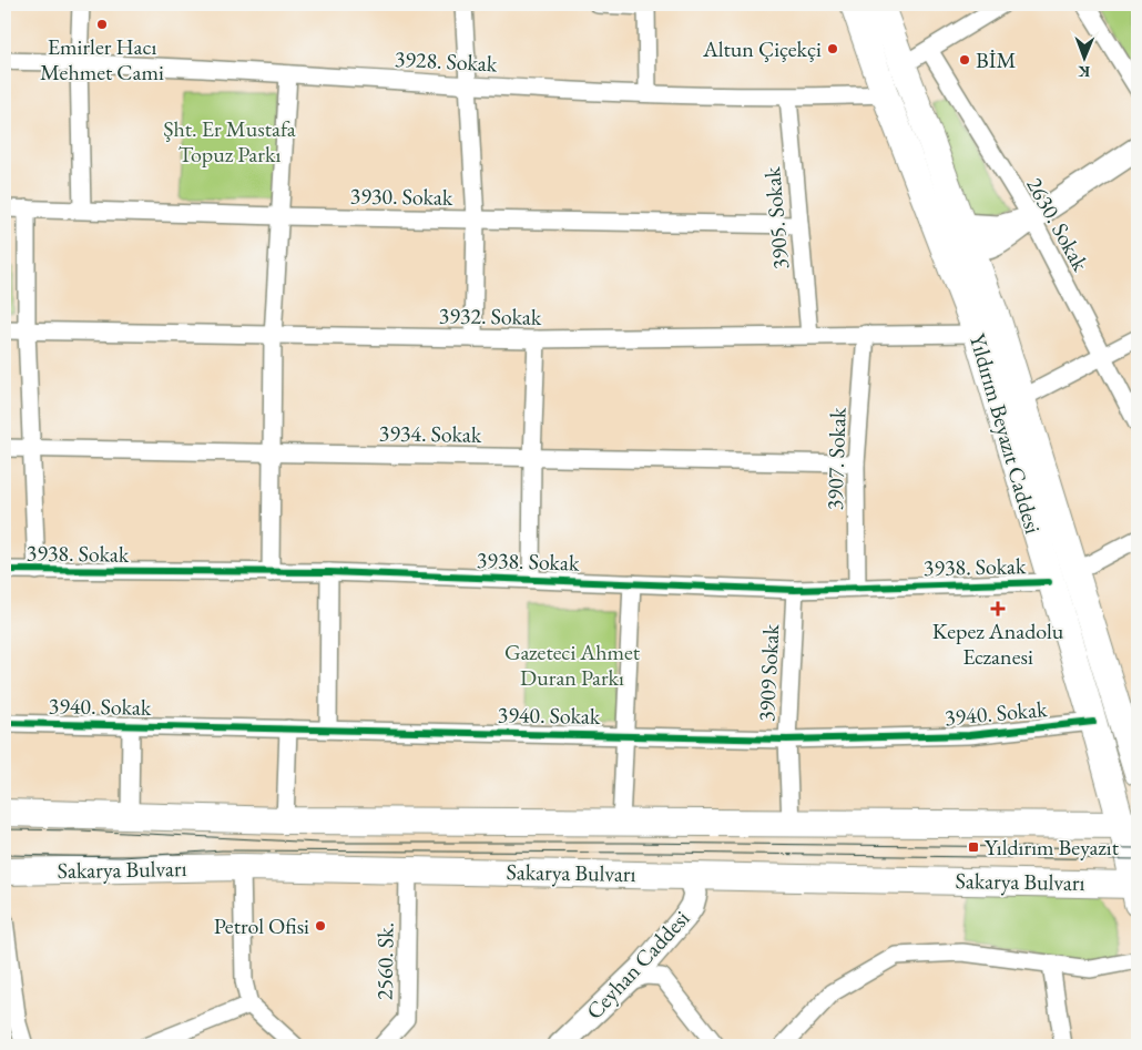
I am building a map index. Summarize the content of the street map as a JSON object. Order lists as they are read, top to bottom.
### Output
{
  "streets": {
    "main road": ["Yıldırım Beyazıt Caddesi", "Sakarya Bulvarı"],
    "street": [
      "3928. Sokak",
      "3930. Sokak",
      "3905. Sokak",
      "2630. Sokak",
      "3932. Sokak",
      "3934. Sokak",
      "3907. Sokak",
      "3938. Sokak",
      "3909 Sokak",
      "3940. Sokak",
      "2560. Sk.",
      "Ceyhan Caddesi"
    ]
  },
  "crossings": [
    ["3928. Sokak", "3905. Sokak"],
    ["3928. Sokak", "Yıldırım Beyazıt Caddesi"],
    ["3930. Sokak", "3905. Sokak"],
    ["3905. Sokak", "3932. Sokak"],
    ["3932. Sokak", "Yıldırım Beyazıt Caddesi"],
    ["3932. Sokak", "3907. Sokak"],
    ["3934. Sokak", "3907. Sokak"],
    ["Yıldırım Beyazıt Caddesi", "3938. Sokak"],
    ["Yıldırım Beyazıt Caddesi", "3940. Sokak"],
    ["Yıldırım Beyazıt Caddesi", "Sakarya Bulvarı"],
    ["3907. Sokak", "3938. Sokak"],
    ["3938. Sokak", "3909 Sokak"],
    ["3909 Sokak", "3940. Sokak"],
    ["Sakarya Bulvarı", "2560. Sk."],
    ["Sakarya Bulvarı", "Ceyhan Caddesi"]
  ],
  "parks": ["Şht. Er Mustafa Topuz Parkı", "Gazeteci Ahmet Duran Parkı"],
  "places": {
    "other": [
      "Emirler Hacı Mehmet Cami",
      "Altun Çiçekçi",
      "BİM",
      "Petrol Ofisi"
    ],
    "health": ["Kepez Anadolu Eczanesi"],
    "transit": ["Yıldırım Beyazıt"]
  },
  "north": "bottom"
}
